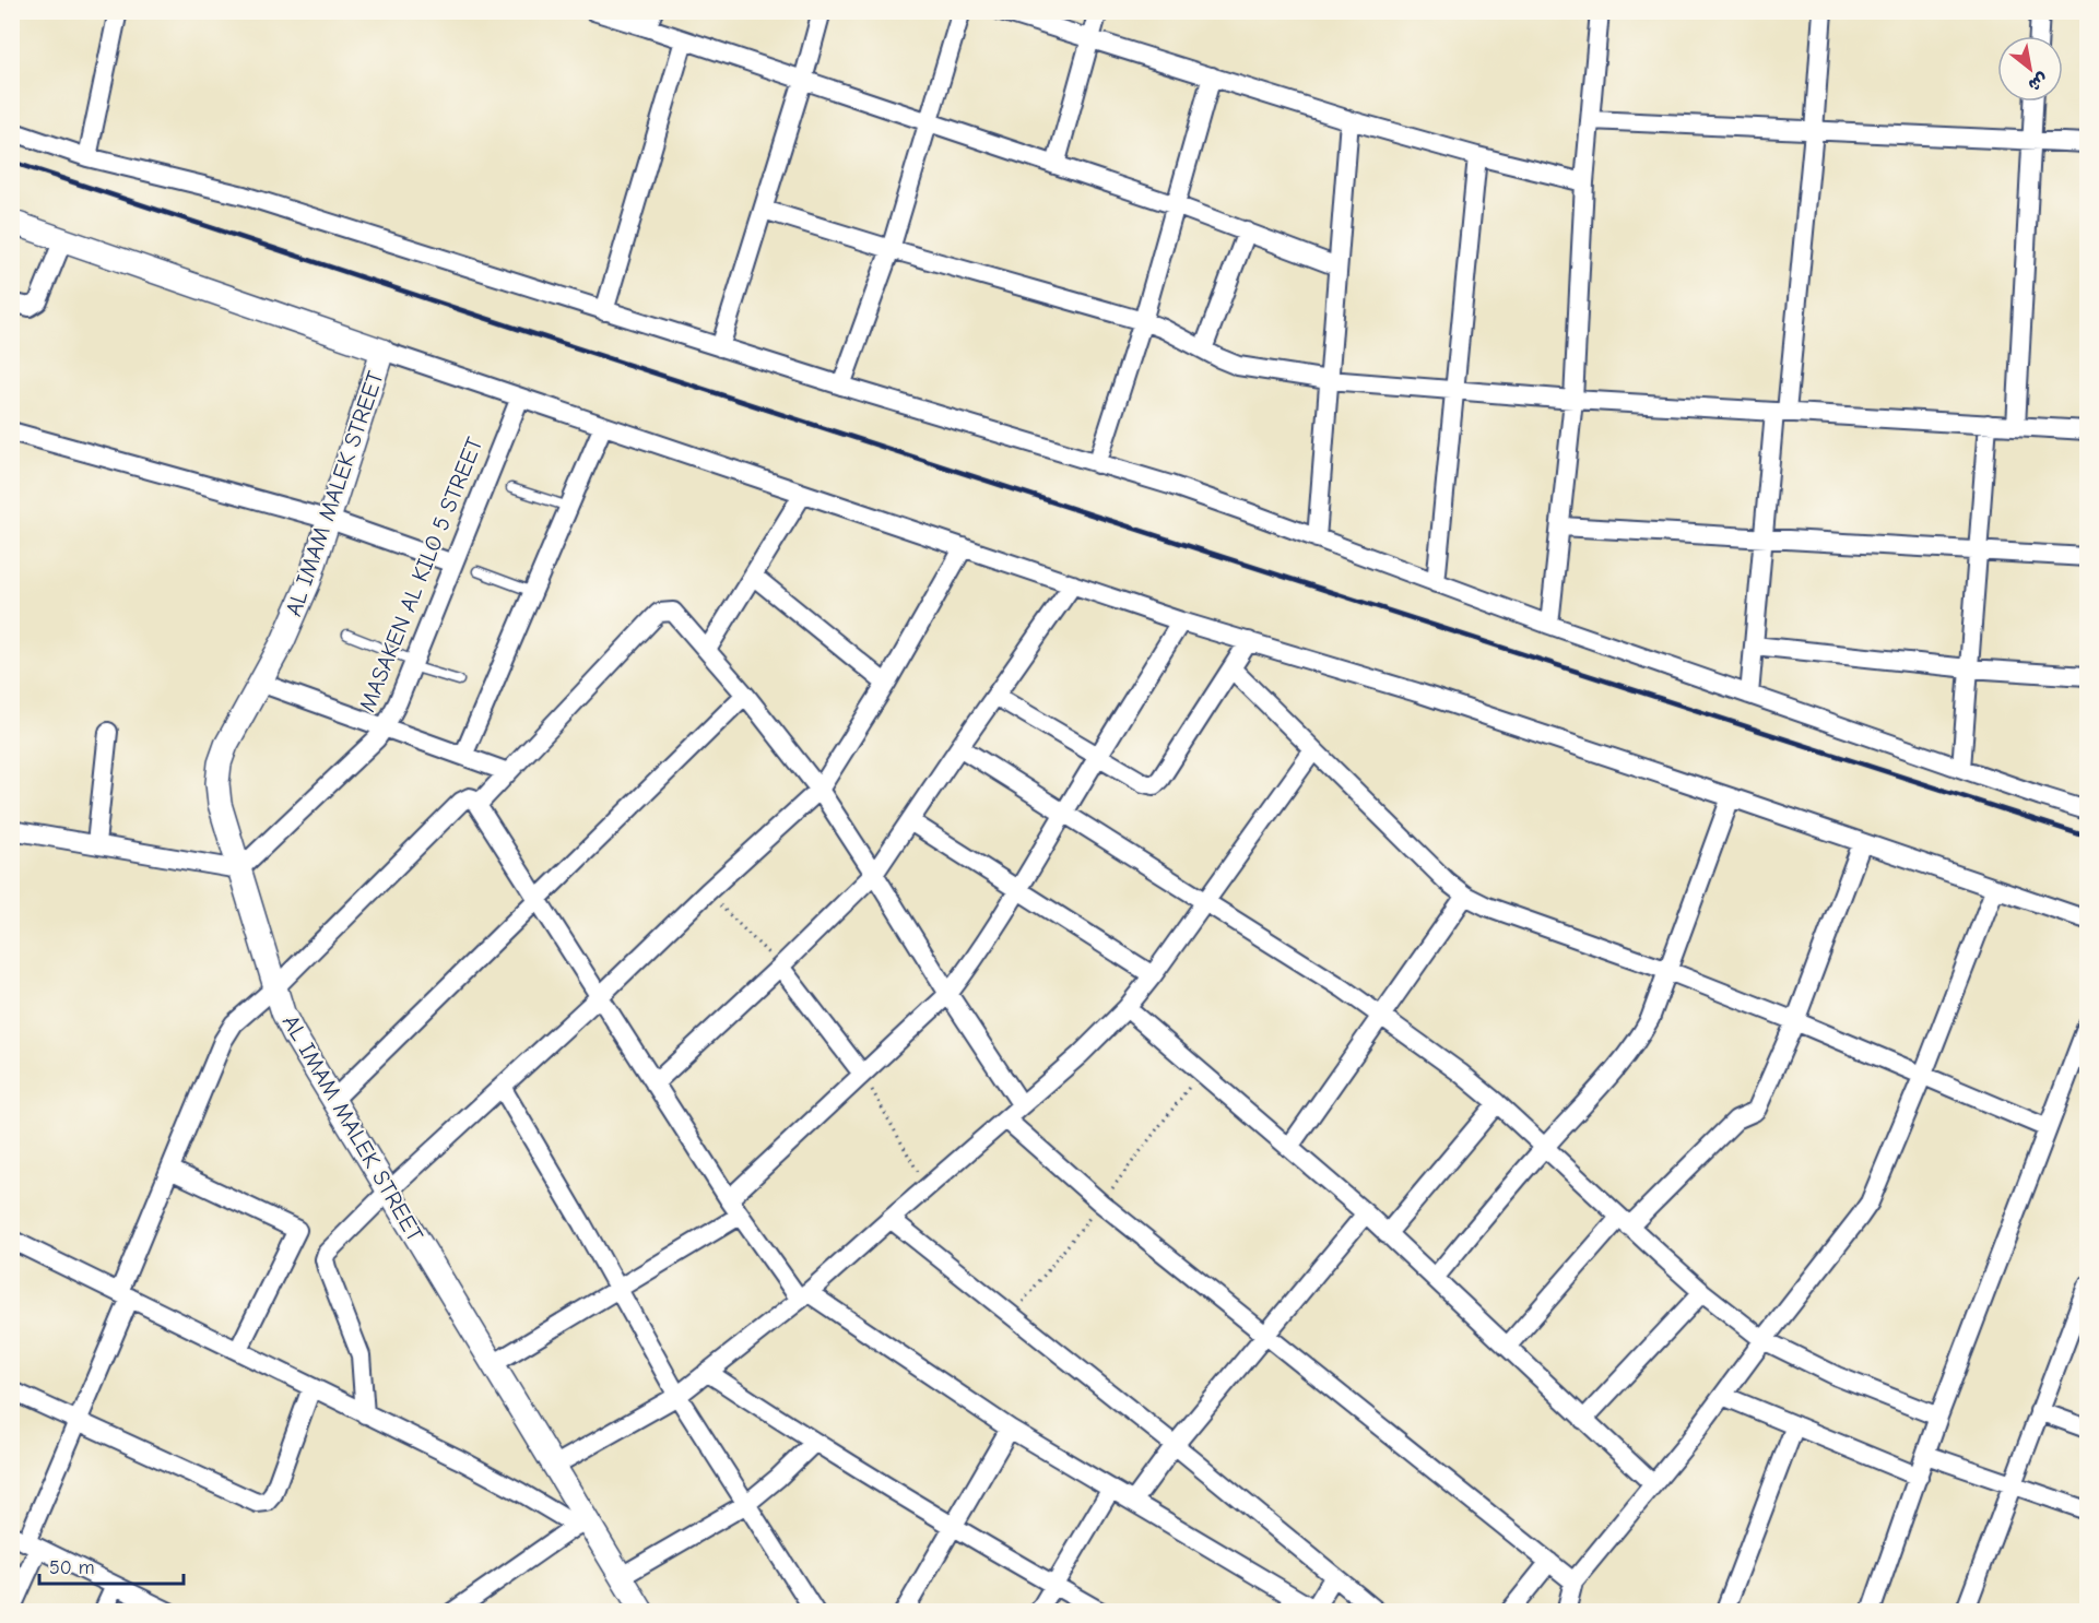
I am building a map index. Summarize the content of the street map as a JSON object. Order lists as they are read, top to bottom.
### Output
{
  "streets": {
    "street": ["AL IMAM MALEK STREET", "MASAKEN AL KILO 5 STREET"]
  },
  "crossings": [
    ["AL IMAM MALEK STREET", "MASAKEN AL KILO 5 STREET"]
  ],
  "scale_bar": "50 m",
  "north": "bottom right"
}
